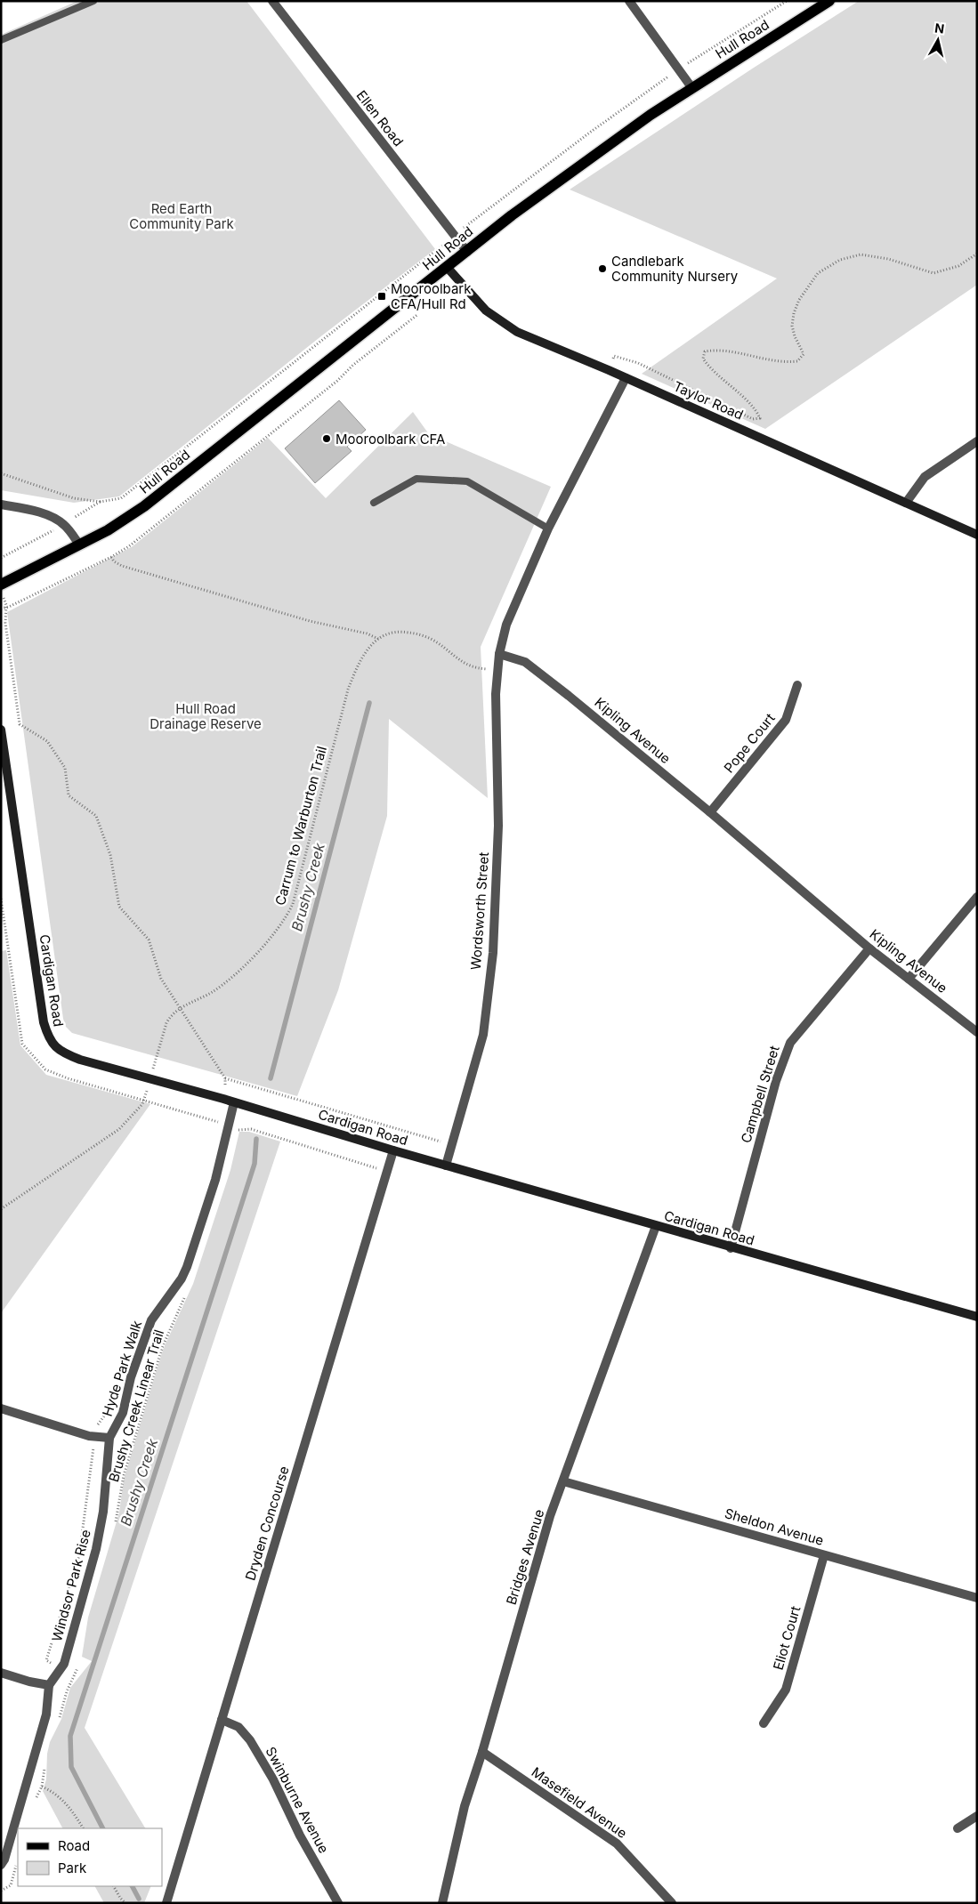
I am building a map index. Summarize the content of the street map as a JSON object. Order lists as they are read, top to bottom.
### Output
{
  "streets": {
    "main road": ["Hull Road"],
    "street": [
      "Ellen Road",
      "Taylor Road",
      "Kipling Avenue",
      "Pope Court",
      "Wordsworth Street",
      "Cardigan Road",
      "Campbell Street",
      "Hyde Park Walk",
      "Dryden Concourse",
      "Sheldon Avenue",
      "Bridges Avenue",
      "Windsor Park Rise",
      "Eliot Court",
      "Swinburne Avenue",
      "Masefield Avenue"
    ],
    "path": ["Carrum to Warburton Trail", "Brushy Creek Linear Trail"]
  },
  "crossings": [
    ["Hull Road", "Ellen Road"],
    ["Hull Road", "Taylor Road"],
    ["Kipling Avenue", "Pope Court"],
    ["Kipling Avenue", "Wordsworth Street"],
    ["Kipling Avenue", "Campbell Street"],
    ["Carrum to Warburton Trail", "Wordsworth Street"],
    ["Carrum to Warburton Trail", "Cardigan Road"],
    ["Wordsworth Street", "Cardigan Road"],
    ["Cardigan Road", "Campbell Street"],
    ["Cardigan Road", "Hyde Park Walk"],
    ["Cardigan Road", "Dryden Concourse"],
    ["Cardigan Road", "Bridges Avenue"],
    ["Hyde Park Walk", "Windsor Park Rise"],
    ["Dryden Concourse", "Swinburne Avenue"],
    ["Sheldon Avenue", "Bridges Avenue"],
    ["Sheldon Avenue", "Eliot Court"],
    ["Bridges Avenue", "Masefield Avenue"]
  ],
  "water": ["Brushy Creek"],
  "parks": ["Red Earth Community Park", "Hull Road Drainage Reserve"],
  "places": {
    "other": ["Candlebark Community Nursery", "Mooroolbark CFA"],
    "transit": ["Mooroolbark CFA/Hull Rd"]
  },
  "legend": ["Road", "Park"],
  "north": "top"
}
